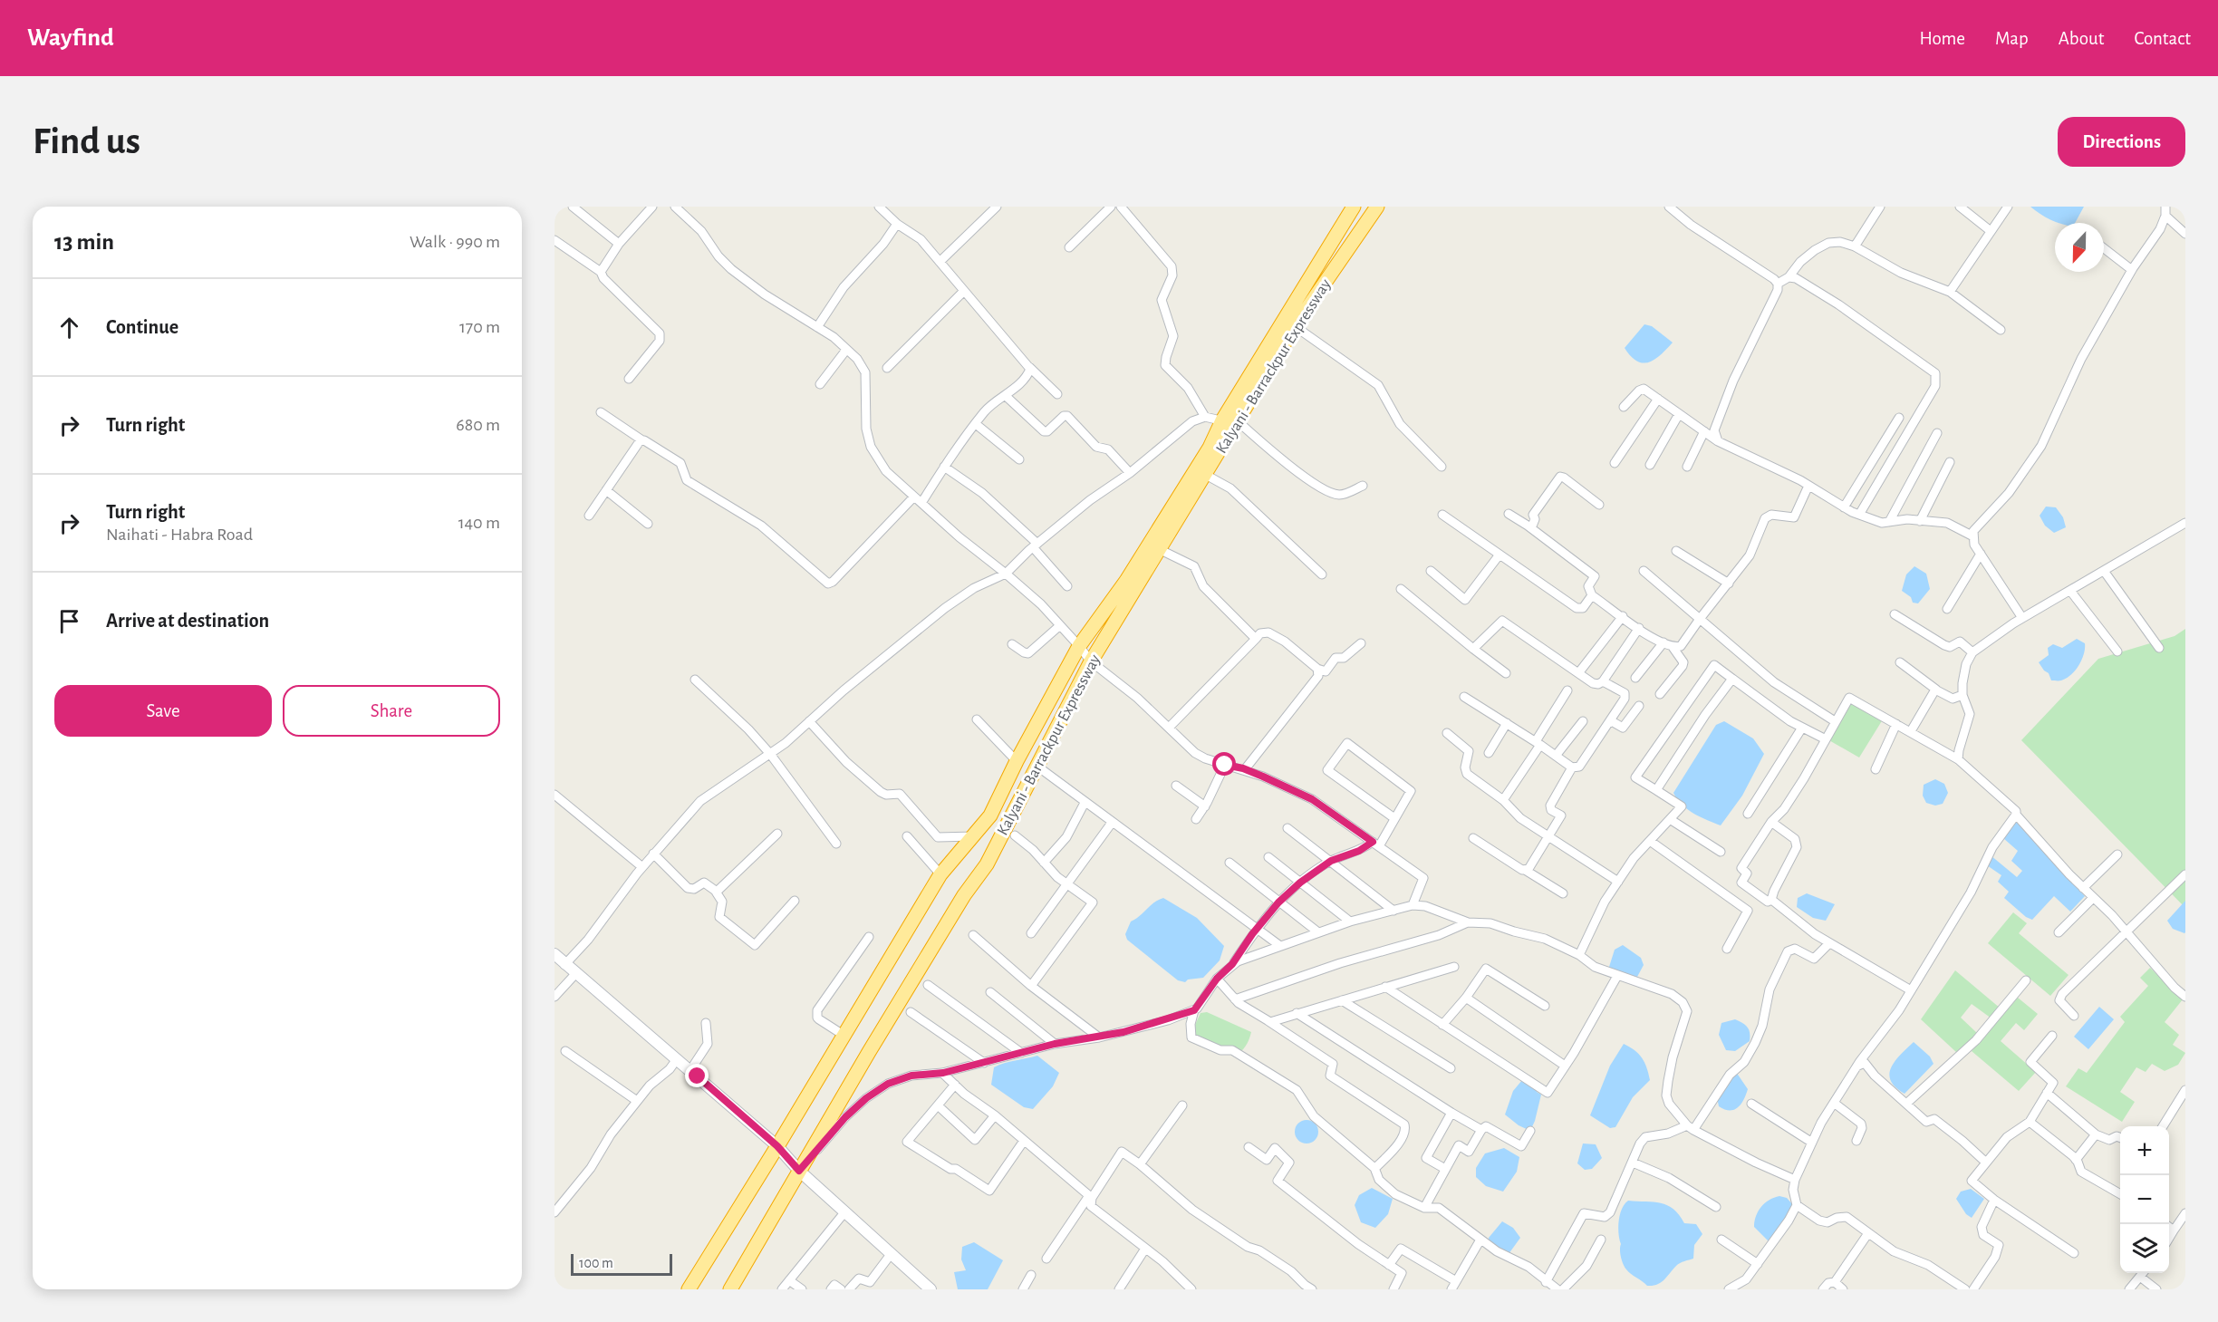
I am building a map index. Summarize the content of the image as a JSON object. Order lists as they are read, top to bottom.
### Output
{
  "streets": {
    "highway": ["Kalyani - Barrackpur Expressway"]
  },
  "scale_bar": "100 m",
  "north": "bottom",
  "page": {
    "header": "Wayfind",
    "nav": [
      "Home",
      "Map",
      "About",
      "Contact"
    ],
    "buttons": [
      "Directions",
      ["Save", "Share"]
    ],
    "title": "Find us",
    "heading": ["13 min", "Walk · 990 m"],
    "list": [
      ["Continue", "170 m"],
      ["Turn right", "680 m"],
      ["Turn right", "Naihati - Habra Road", "140 m"],
      "Arrive at destination"
    ],
    "map_buttons": ["+", "−"],
    "scale": "100 m"
  }
}
